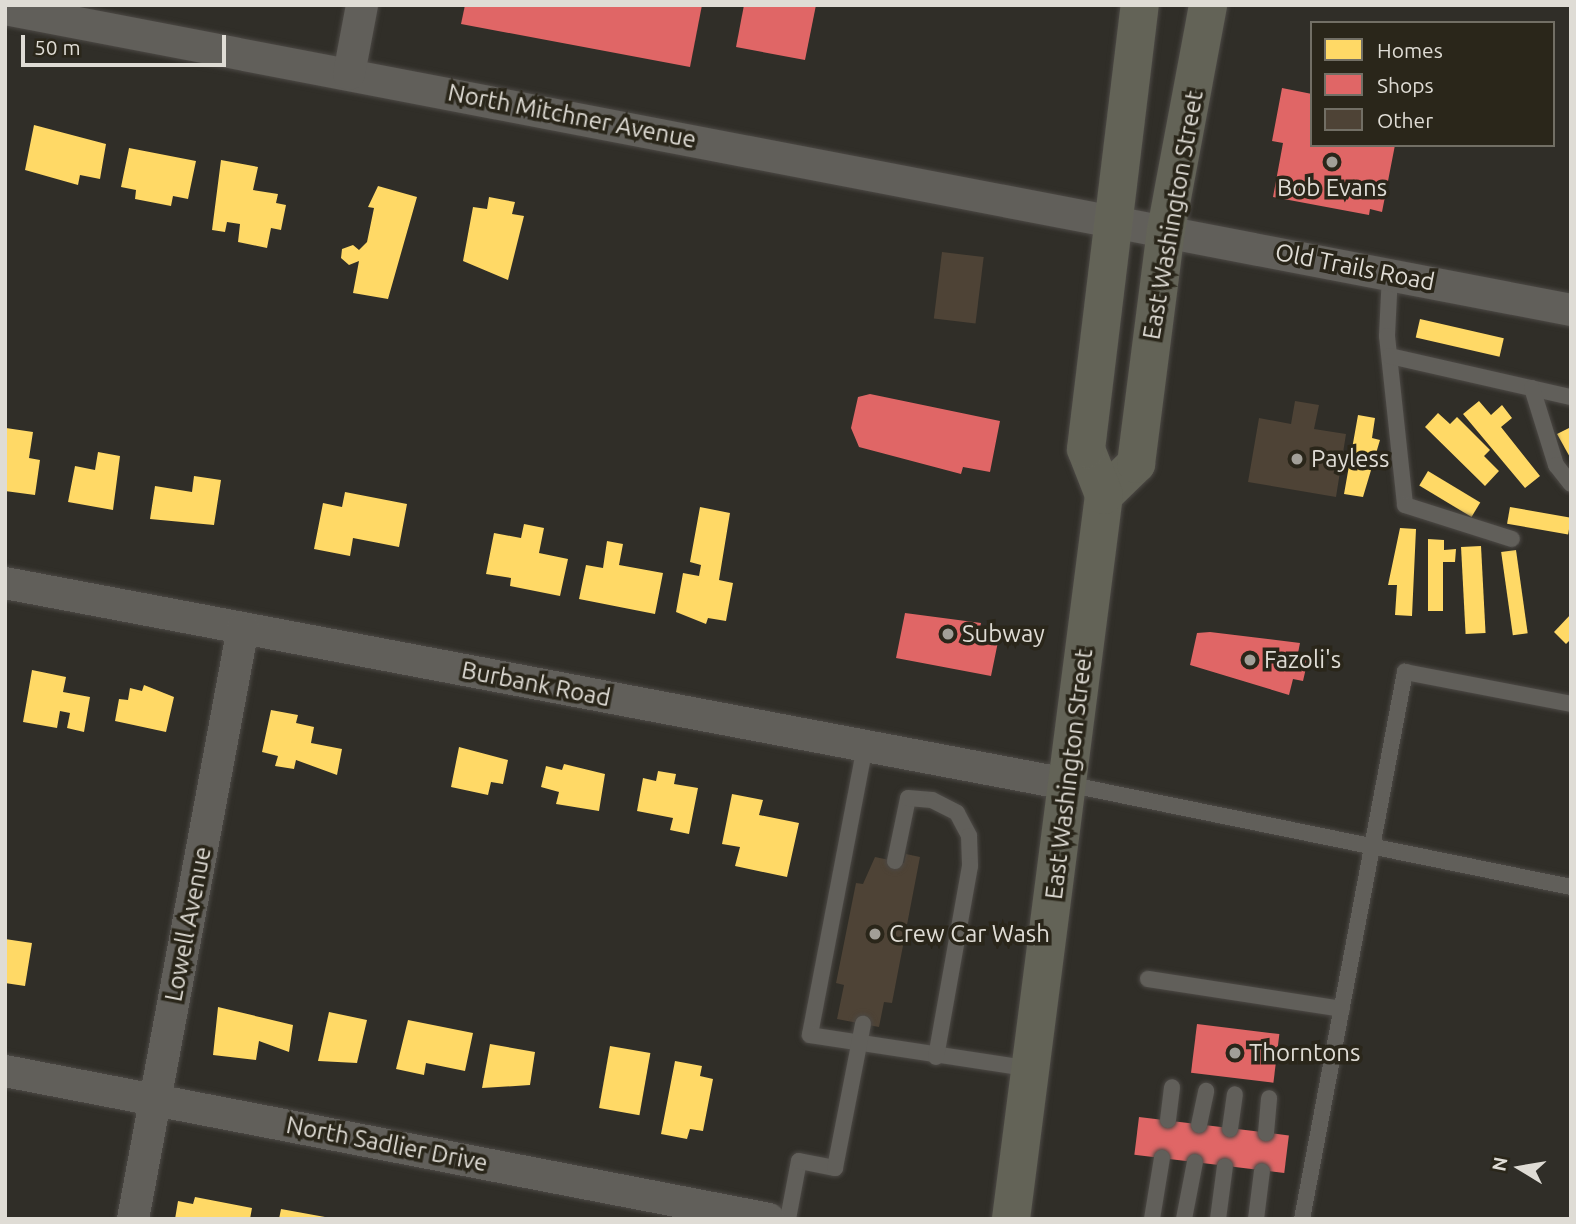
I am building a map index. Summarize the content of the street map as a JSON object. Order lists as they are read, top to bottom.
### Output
{
  "streets": {
    "main road": ["East Washington Street"],
    "street": [
      "North Mitchner Avenue",
      "Old Trails Road",
      "Burbank Road",
      "Lowell Avenue",
      "North Sadlier Drive"
    ]
  },
  "crossings": [
    ["North Mitchner Avenue", "East Washington Street"],
    ["North Mitchner Avenue", "Old Trails Road"],
    ["East Washington Street", "Old Trails Road"],
    ["East Washington Street", "Burbank Road"],
    ["Burbank Road", "Lowell Avenue"],
    ["Lowell Avenue", "North Sadlier Drive"]
  ],
  "places": [
    "Bob Evans",
    "Payless",
    "Subway",
    "Fazoli's",
    "Crew Car Wash",
    "Thorntons"
  ],
  "legend": ["Homes", "Shops", "Other"],
  "scale_bar": "50 m",
  "north": "left"
}
